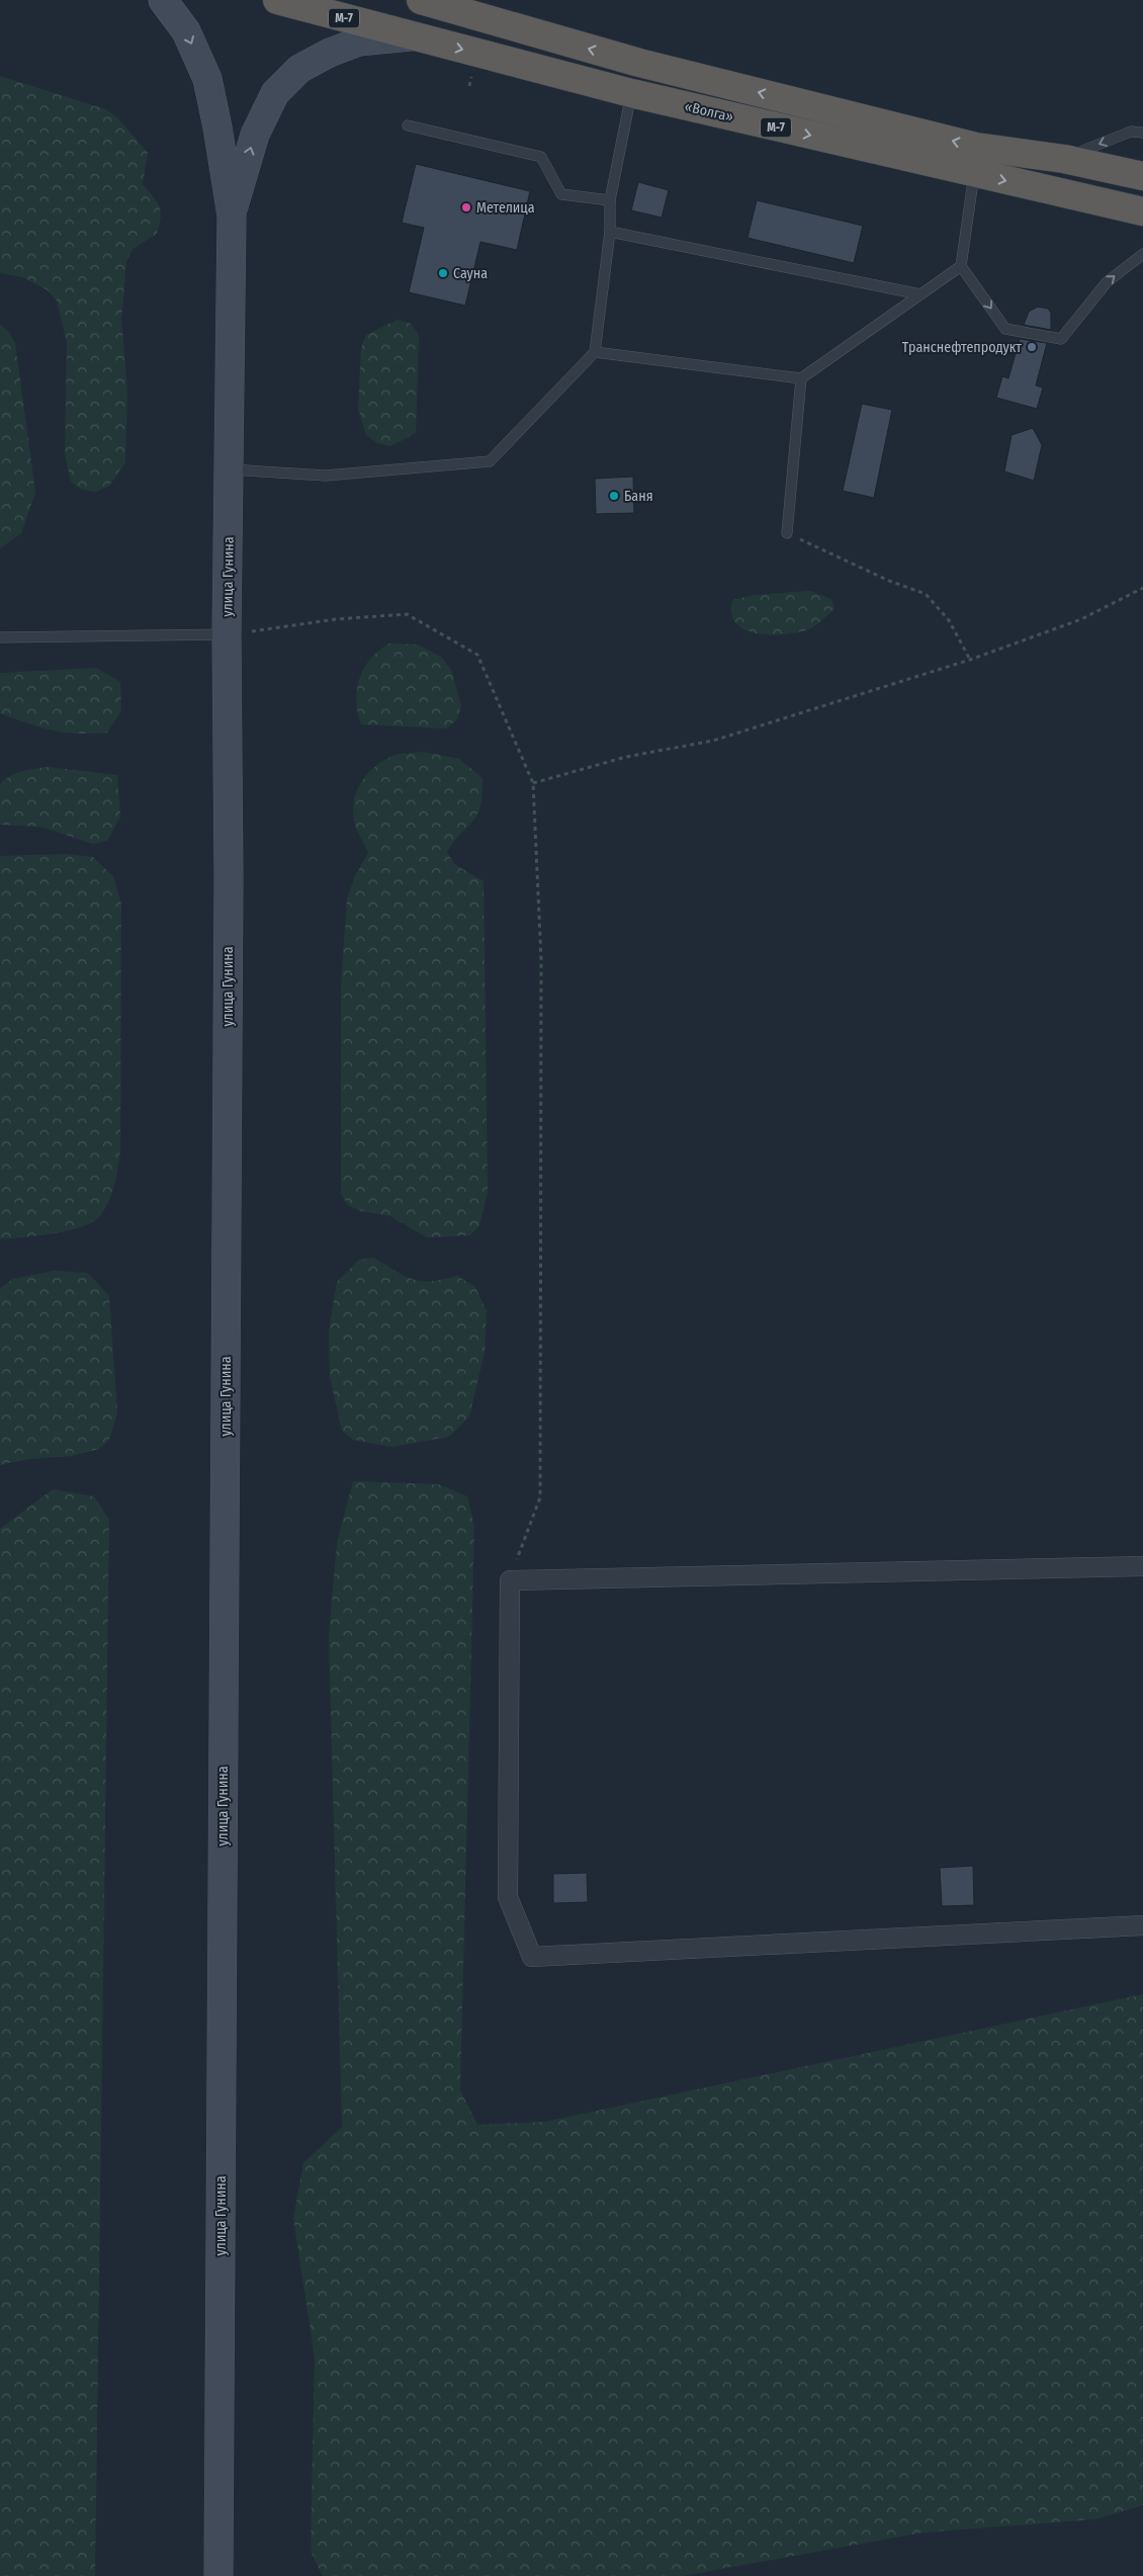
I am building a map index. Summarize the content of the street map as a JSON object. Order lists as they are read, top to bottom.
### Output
{
  "streets": {
    "highway": ["М-7", "«Волга»"],
    "main road": ["улица Гунина"]
  },
  "places": [
    "Метелица",
    "Сауна",
    "Транснефтепродукт",
    "Баня"
  ]
}
